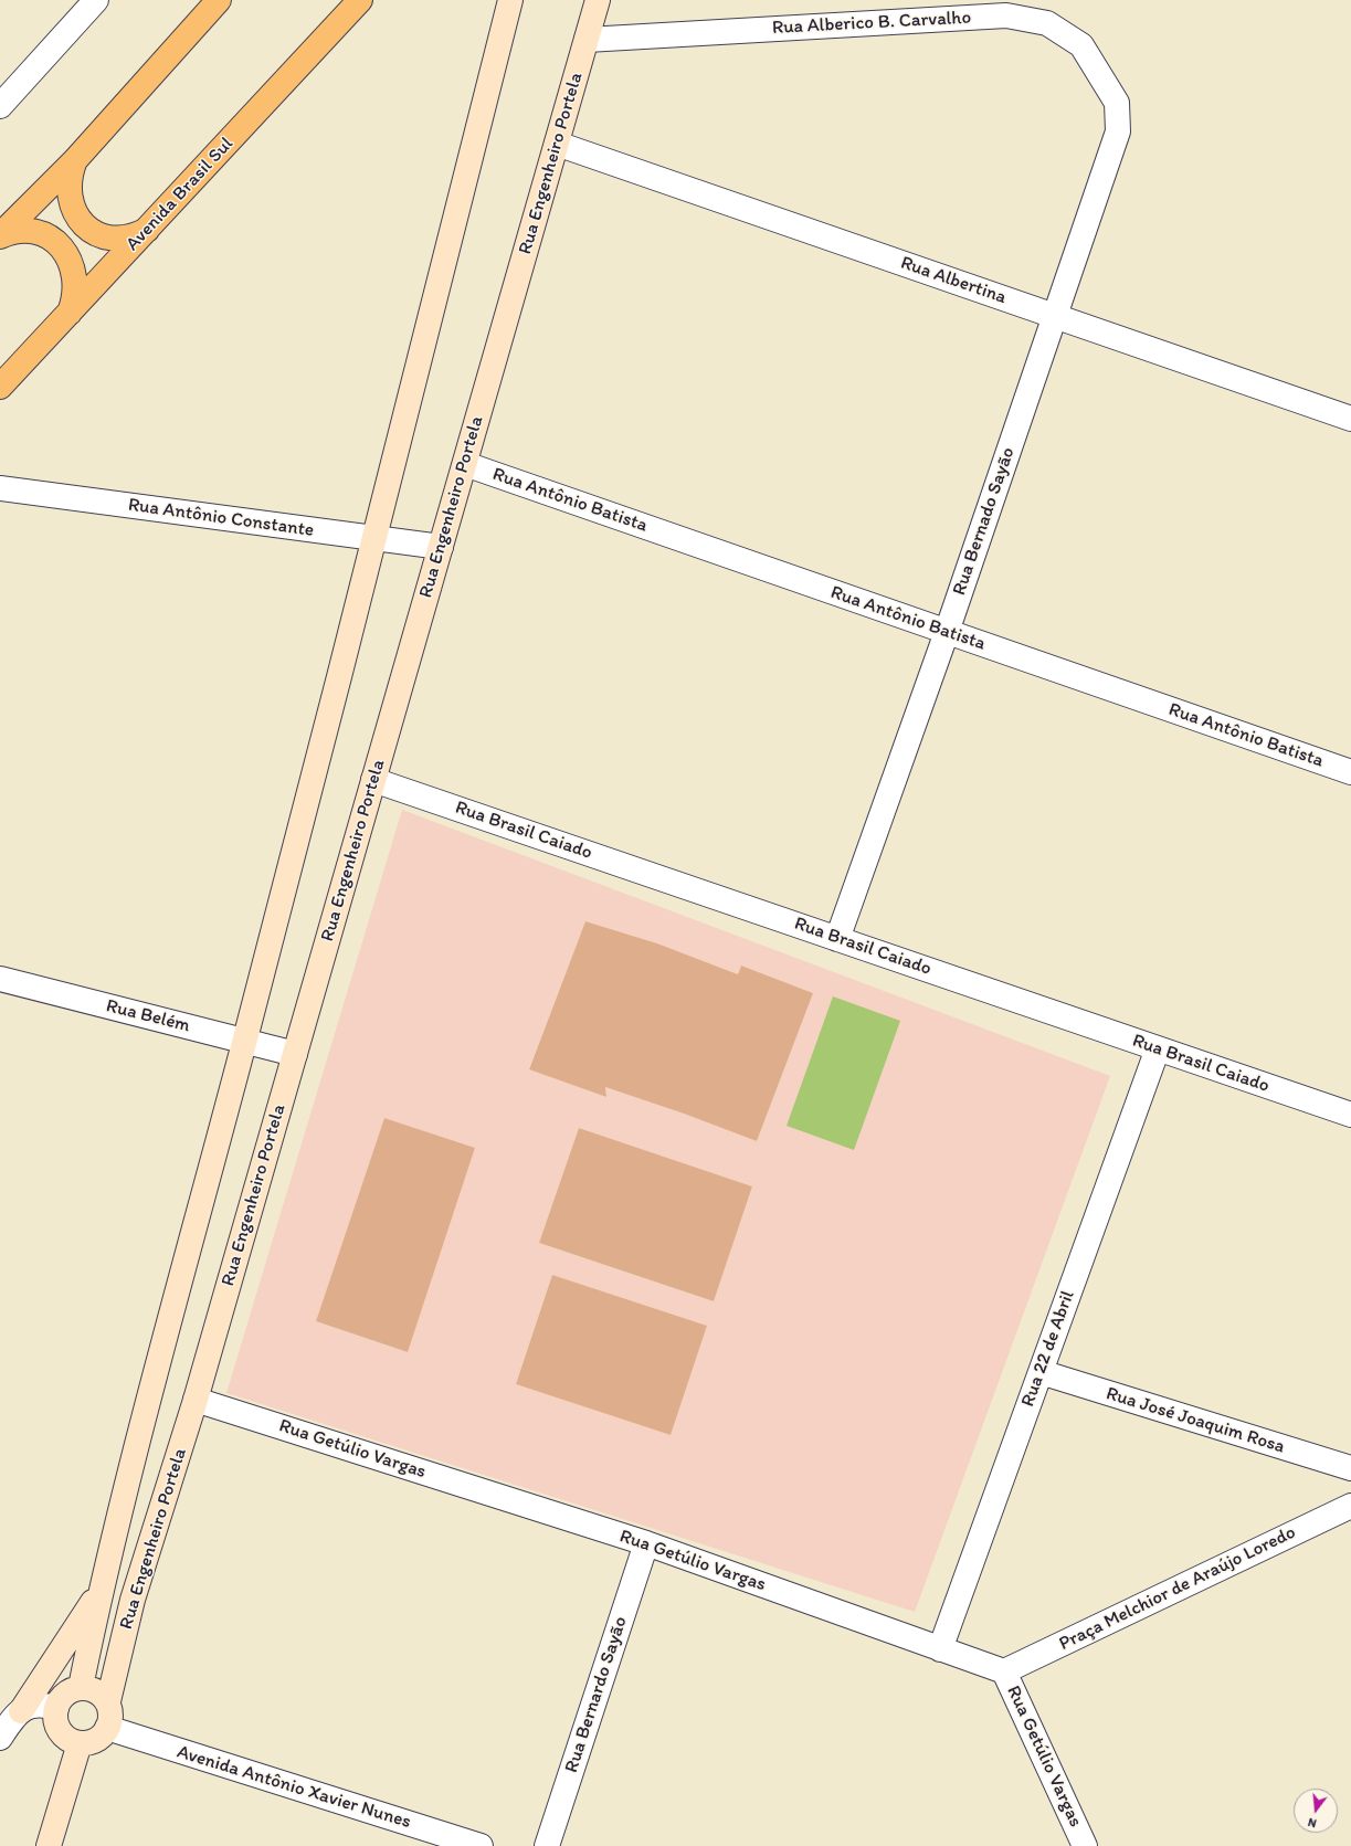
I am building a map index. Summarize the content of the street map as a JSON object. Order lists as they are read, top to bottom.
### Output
{
  "streets": {
    "main road": ["Avenida Brasil Sul"],
    "street": [
      "Rua Alberico B. Carvalho",
      "Rua Engenheiro Portela",
      "Rua Albertina",
      "Rua Antônio Batista",
      "Rua Antônio Constante",
      "Rua Bernado Sayão",
      "Rua Brasil Caiado",
      "Rua Belém",
      "Rua 22 de Abril",
      "Rua José Joaquim Rosa",
      "Rua Getúlio Vargas",
      "Praça Melchior de Araújo Loredo",
      "Rua Bernardo Sayão",
      "Avenida Antônio Xavier Nunes"
    ]
  },
  "crossings": [
    ["Rua Alberico B. Carvalho", "Rua Engenheiro Portela"],
    ["Rua Alberico B. Carvalho", "Rua Bernado Sayão"],
    ["Rua Engenheiro Portela", "Rua Albertina"],
    ["Rua Engenheiro Portela", "Rua Antônio Batista"],
    ["Rua Engenheiro Portela", "Rua Antônio Constante"],
    ["Rua Engenheiro Portela", "Rua Brasil Caiado"],
    ["Rua Engenheiro Portela", "Rua Belém"],
    ["Rua Engenheiro Portela", "Rua Getúlio Vargas"],
    ["Rua Engenheiro Portela", "Avenida Antônio Xavier Nunes"],
    ["Rua Albertina", "Rua Bernado Sayão"],
    ["Rua Antônio Batista", "Rua Bernado Sayão"],
    ["Rua Bernado Sayão", "Rua Brasil Caiado"],
    ["Rua Brasil Caiado", "Rua 22 de Abril"],
    ["Rua 22 de Abril", "Rua José Joaquim Rosa"],
    ["Rua 22 de Abril", "Rua Getúlio Vargas"],
    ["Rua Getúlio Vargas", "Praça Melchior de Araújo Loredo"],
    ["Rua Getúlio Vargas", "Rua Bernardo Sayão"]
  ],
  "north": "bottom"
}
